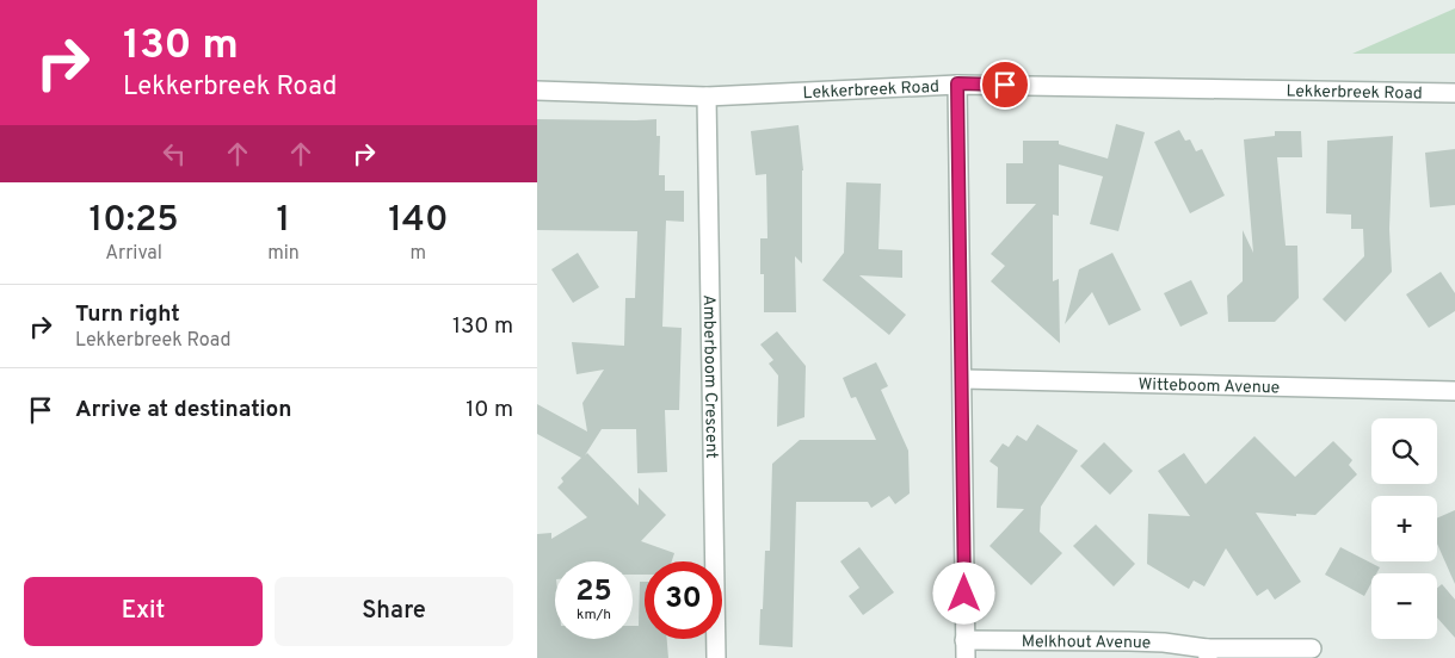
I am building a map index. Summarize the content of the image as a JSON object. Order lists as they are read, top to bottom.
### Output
{
  "streets": {
    "street": [
      "Lekkerbreek Road",
      "Amberboom Crescent",
      "Witteboom Avenue",
      "Melkhout Avenue"
    ]
  },
  "crossings": [
    ["Lekkerbreek Road", "Amberboom Crescent"]
  ],
  "page": {
    "turn": ["130 m", "Lekkerbreek Road"],
    "eta": [
      "10:25",
      "Arrival",
      "1",
      "min",
      "140",
      "m"
    ],
    "list": [
      {
        "name": "Turn right",
        "note": "Lekkerbreek Road",
        "value": "130 m"
      },
      {
        "name": "Arrive at destination",
        "value": "10 m"
      }
    ],
    "map_buttons": ["+", "−"],
    "speed": "25 km/h",
    "limit": "30",
    "buttons": ["Exit", "Share"]
  }
}
